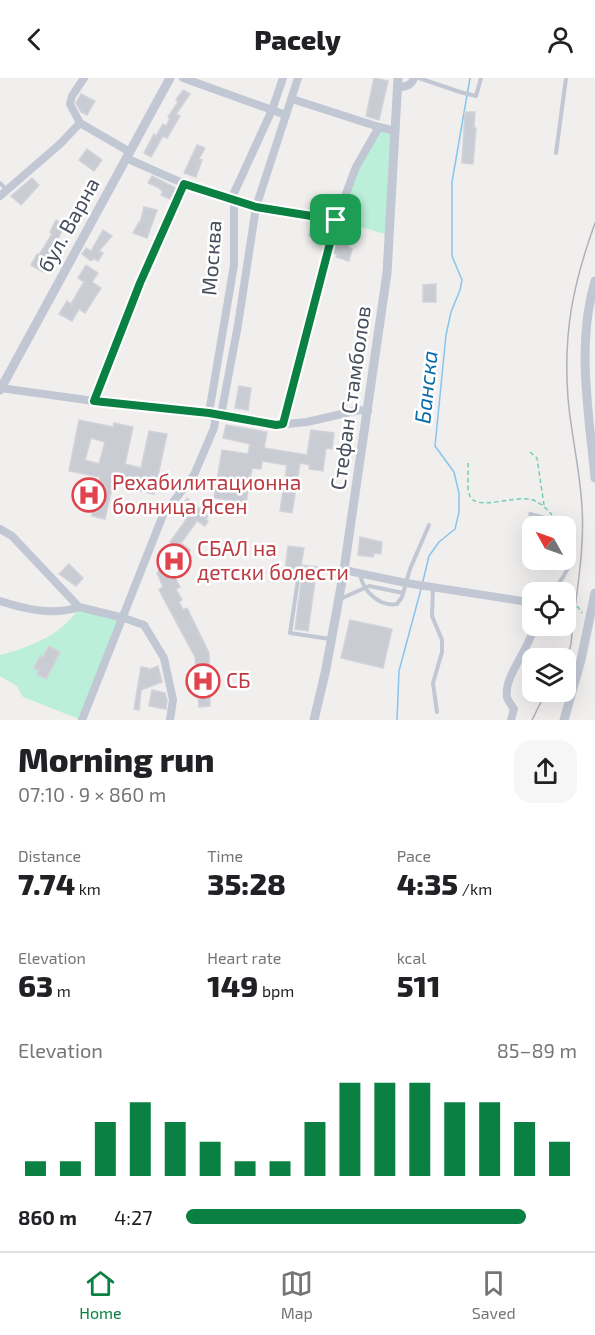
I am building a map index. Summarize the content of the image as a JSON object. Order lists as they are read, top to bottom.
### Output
{
  "streets": {
    "street": ["бул. Варна", "Москва", "Стефан Стамболов"]
  },
  "water": ["Банска"],
  "places": {
    "hospital": ["Рехабилитационна болница Ясен", "СБАЛ на детски болести", "СБ"]
  },
  "north": "top left",
  "page": {
    "header": "Pacely",
    "heading": ["Morning run", "07:10 · 9 × 860 m"],
    "stats": [
      ["Distance", "7.74 km"],
      ["Time", "35:28"],
      ["Pace", "4:35 /km"],
      ["Elevation", "63 m"],
      ["Heart rate", "149 bpm"],
      ["kcal", "511"]
    ],
    "chart": ["Elevation", "85–89 m"],
    "list": [
      {
        "name": "860 m",
        "note": "4:27"
      }
    ],
    "tabs": ["Home", "Map", "Saved"]
  }
}
